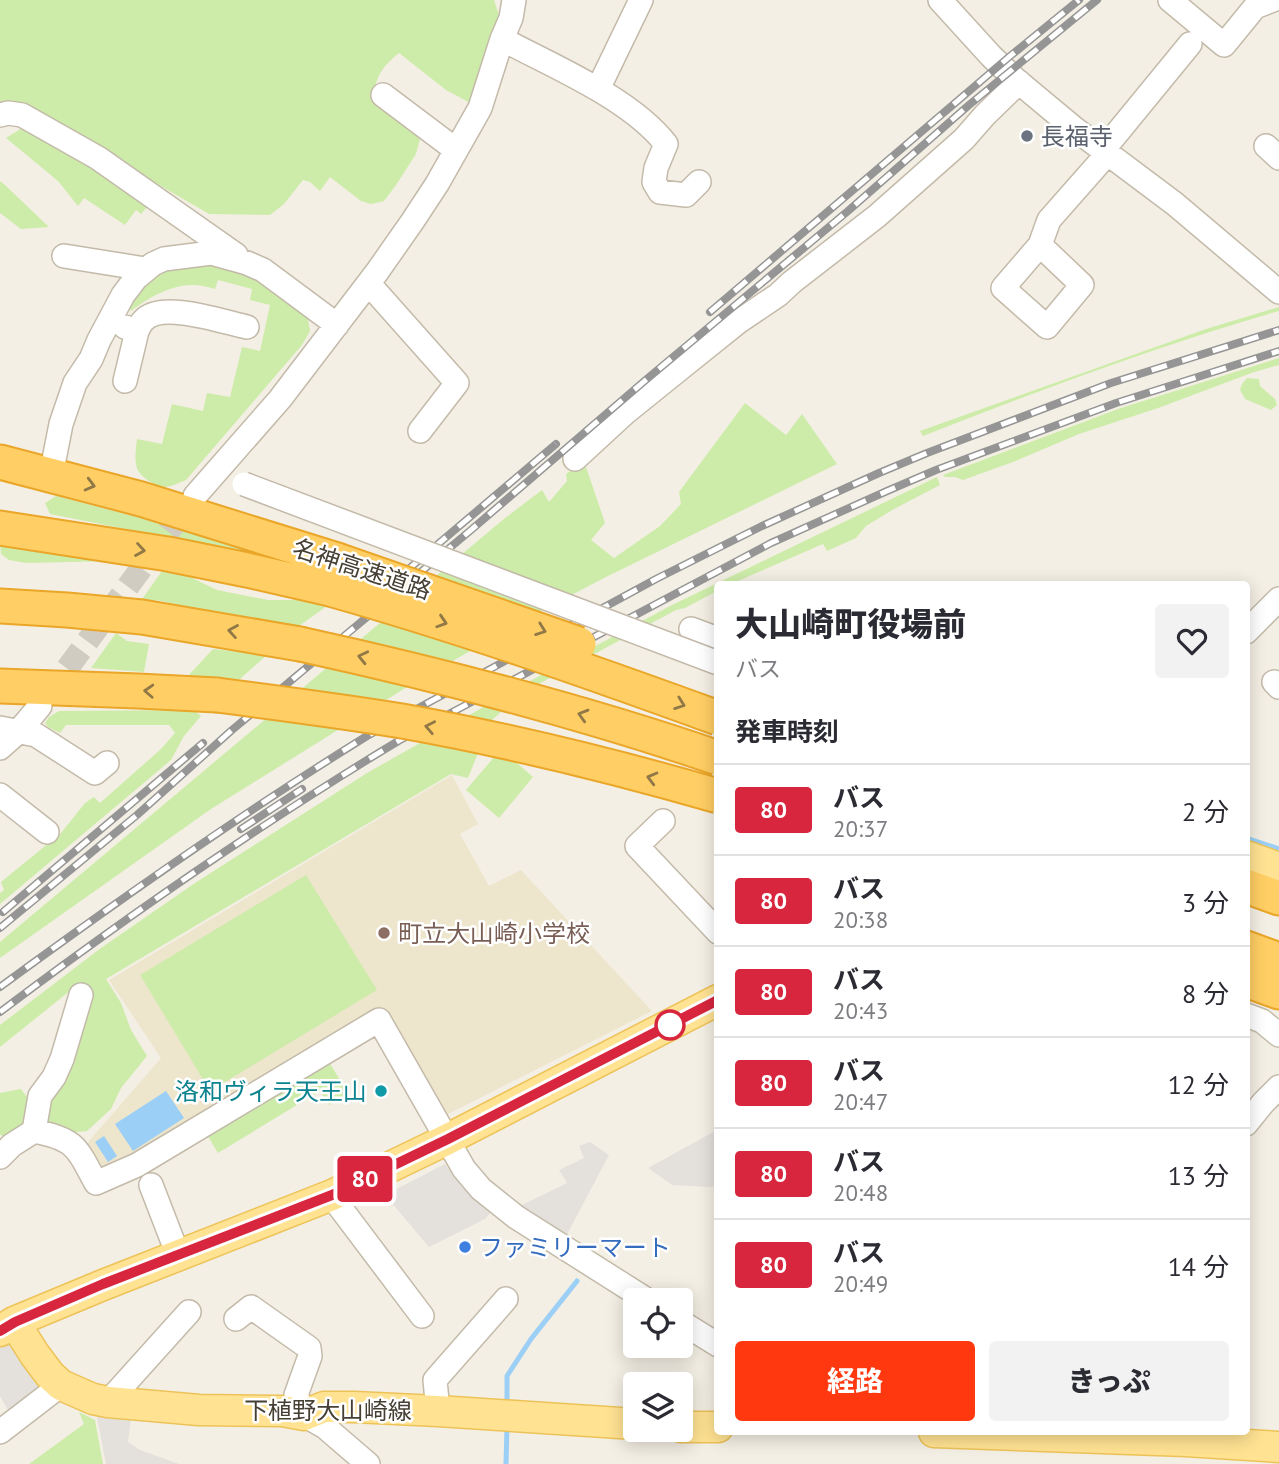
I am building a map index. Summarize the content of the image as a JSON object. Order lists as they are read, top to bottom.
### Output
{
  "streets": {
    "highway": ["名神高速道路"],
    "main road": ["下植野大山崎線"]
  },
  "places": [
    "長福寺",
    "町立大山崎小学校",
    "洛和ヴィラ天王山",
    "ファミリーマート"
  ],
  "lines": ["bus line 80"],
  "page": {
    "on_map": "80",
    "heading": [
      ["大山崎町役場前", "バス"],
      "発車時刻"
    ],
    "list": [
      {
        "mark": "80",
        "name": "バス",
        "note": "20:37",
        "value": "2 分"
      },
      {
        "mark": "80",
        "name": "バス",
        "note": "20:38",
        "value": "3 分"
      },
      {
        "mark": "80",
        "name": "バス",
        "note": "20:43",
        "value": "8 分"
      },
      {
        "mark": "80",
        "name": "バス",
        "note": "20:47",
        "value": "12 分"
      },
      {
        "mark": "80",
        "name": "バス",
        "note": "20:48",
        "value": "13 分"
      },
      {
        "mark": "80",
        "name": "バス",
        "note": "20:49",
        "value": "14 分"
      }
    ],
    "buttons": ["経路", "きっぷ"]
  }
}
